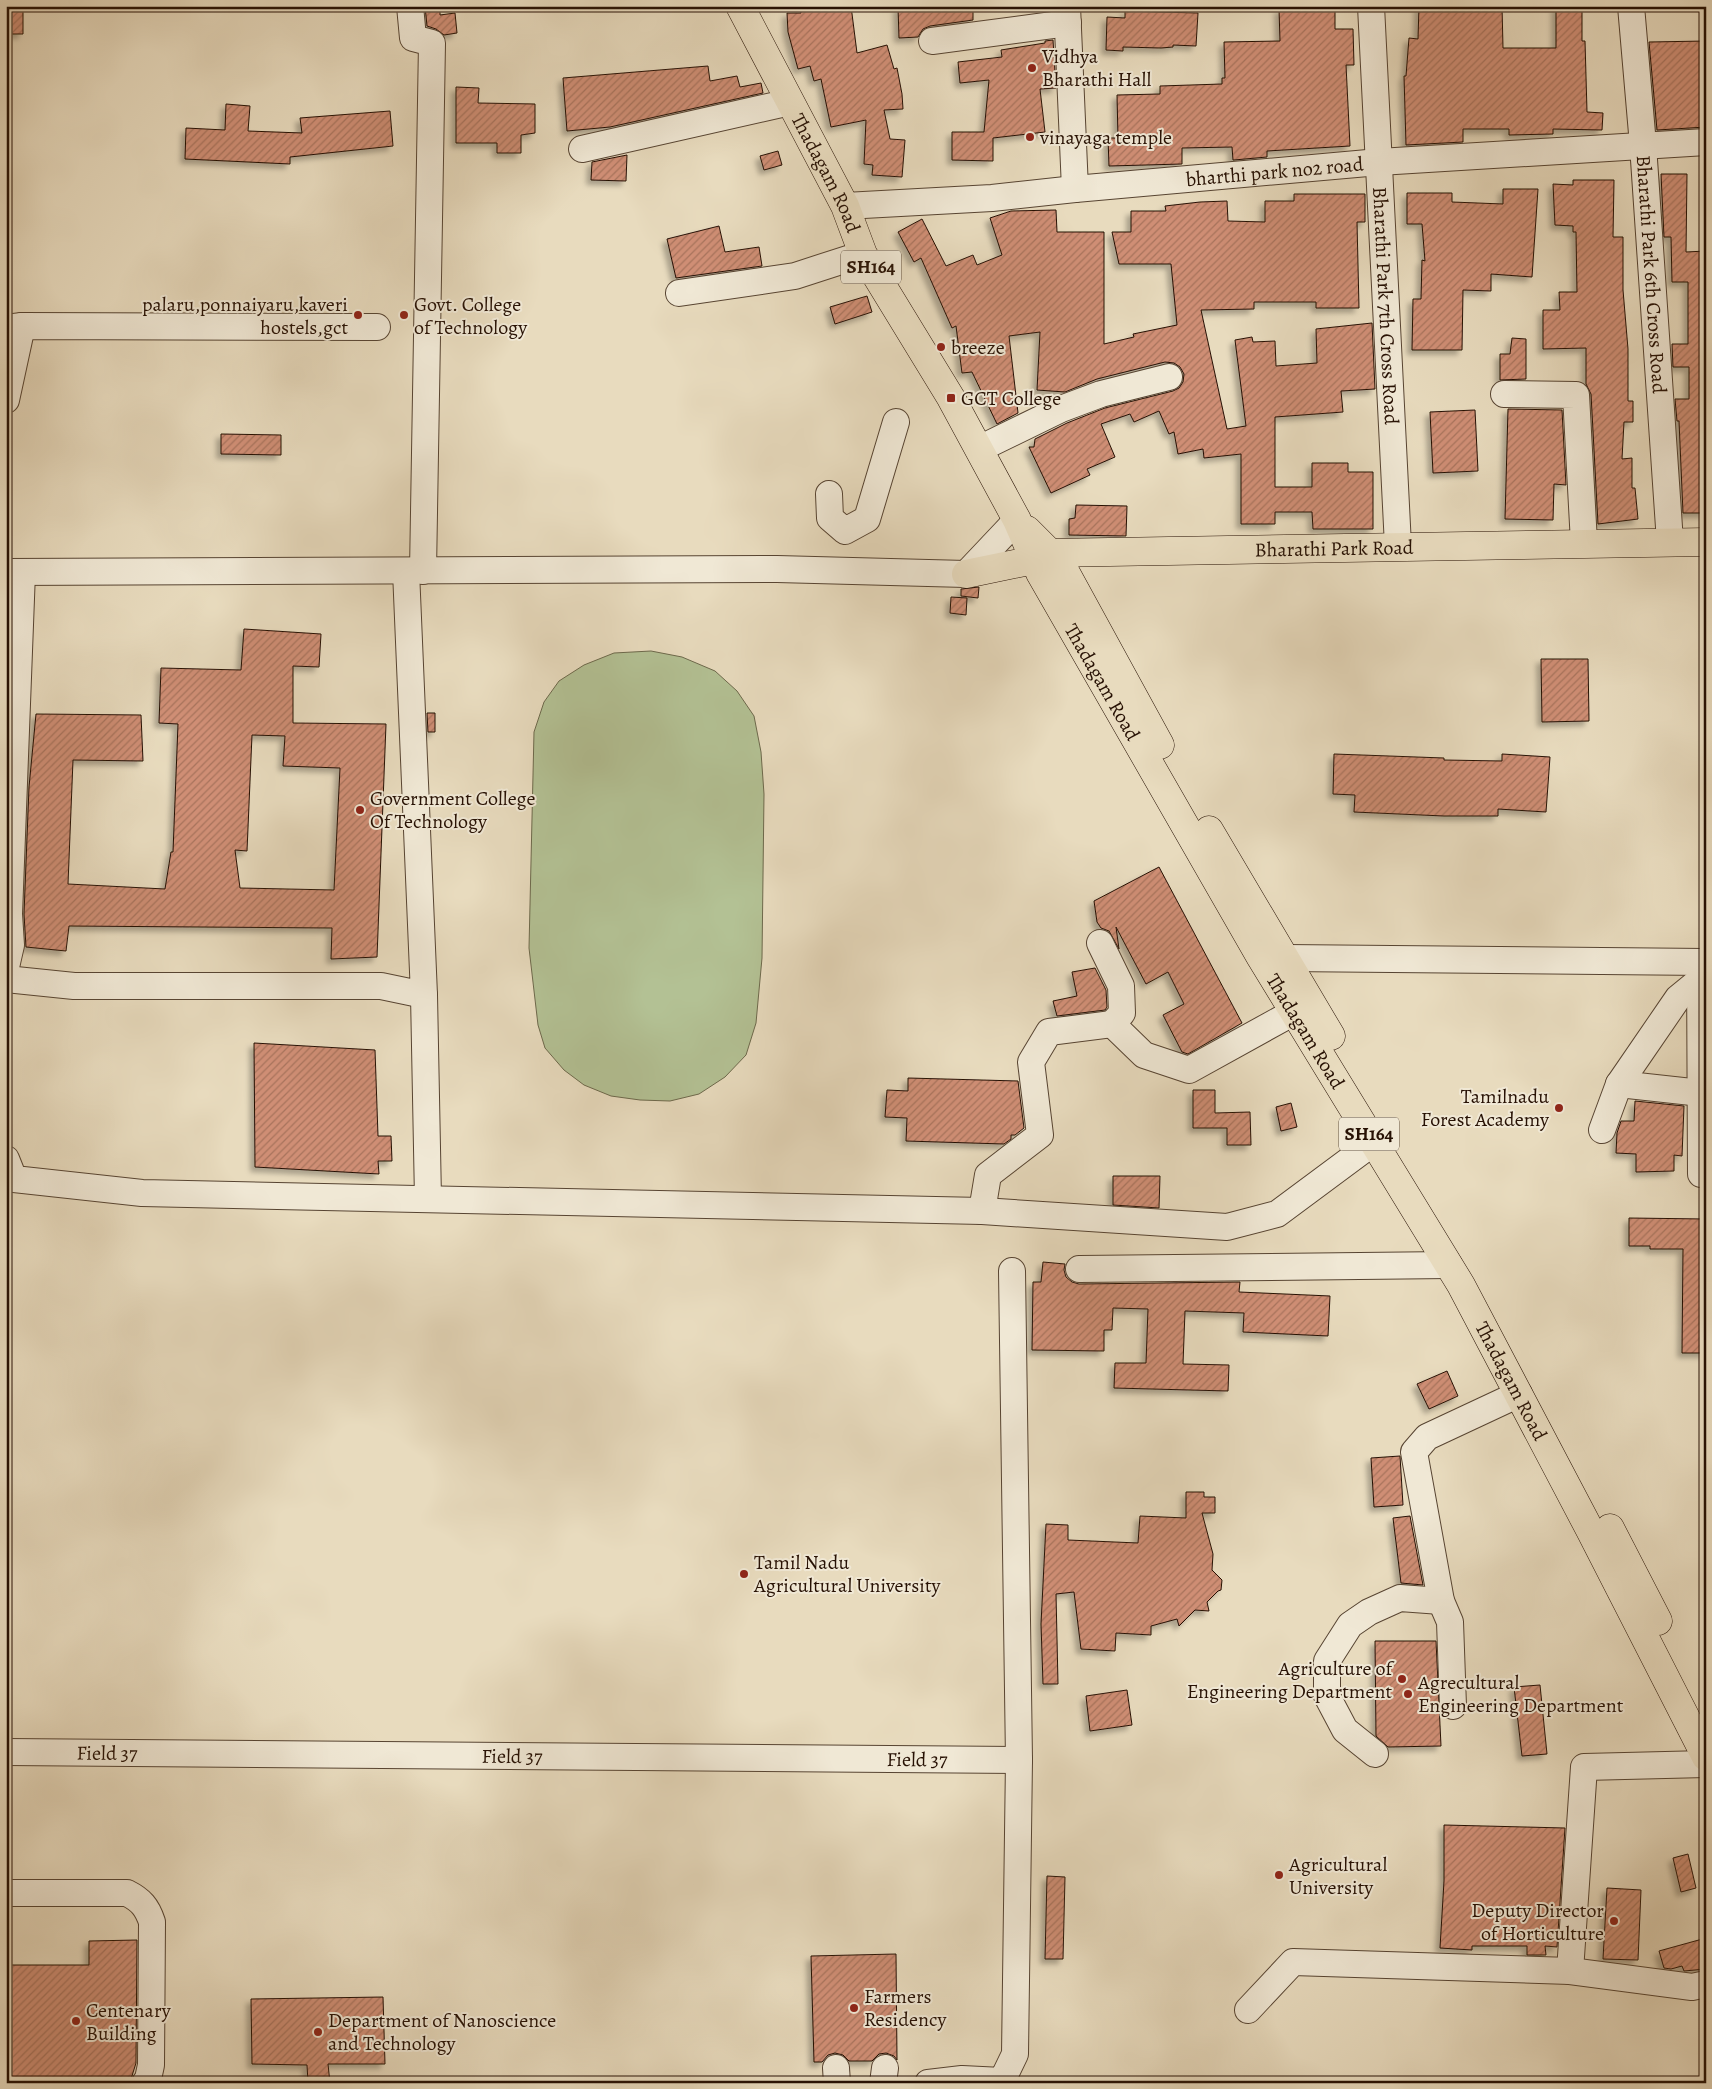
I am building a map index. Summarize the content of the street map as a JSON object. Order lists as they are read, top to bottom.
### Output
{
  "streets": {
    "main road": ["Thadagam Road", "SH164", "Bharathi Park Road"],
    "street": [
      "bharthi park no2 road",
      "Bharathi Park 6th Cross Road",
      "Bharathi Park 7th Cross Road",
      "Field 37"
    ]
  },
  "crossings": [
    ["bharthi park no2 road", "Thadagam Road"],
    ["bharthi park no2 road", "Bharathi Park 6th Cross Road"],
    ["bharthi park no2 road", "Bharathi Park 7th Cross Road"],
    ["Thadagam Road", "Bharathi Park Road"],
    ["Bharathi Park 6th Cross Road", "Bharathi Park Road"],
    ["Bharathi Park 7th Cross Road", "Bharathi Park Road"]
  ],
  "places": {
    "other": [
      "Vidhya Bharathi Hall",
      "vinayaga temple",
      "palaru,ponnaiyaru,kaveri hostels,gct",
      "Govt. College of Technology",
      "breeze",
      "Government College Of Technology",
      "Tamilnadu Forest Academy",
      "Tamil Nadu Agricultural University",
      "Agriculture of Engineering Department",
      "Agrecultural Engineering Department",
      "Agricultural University",
      "Deputy Director of Horticulture",
      "Farmers Residency",
      "Centenary Building",
      "Department of Nanoscience and Technology"
    ],
    "transit": ["GCT College"]
  }
}
